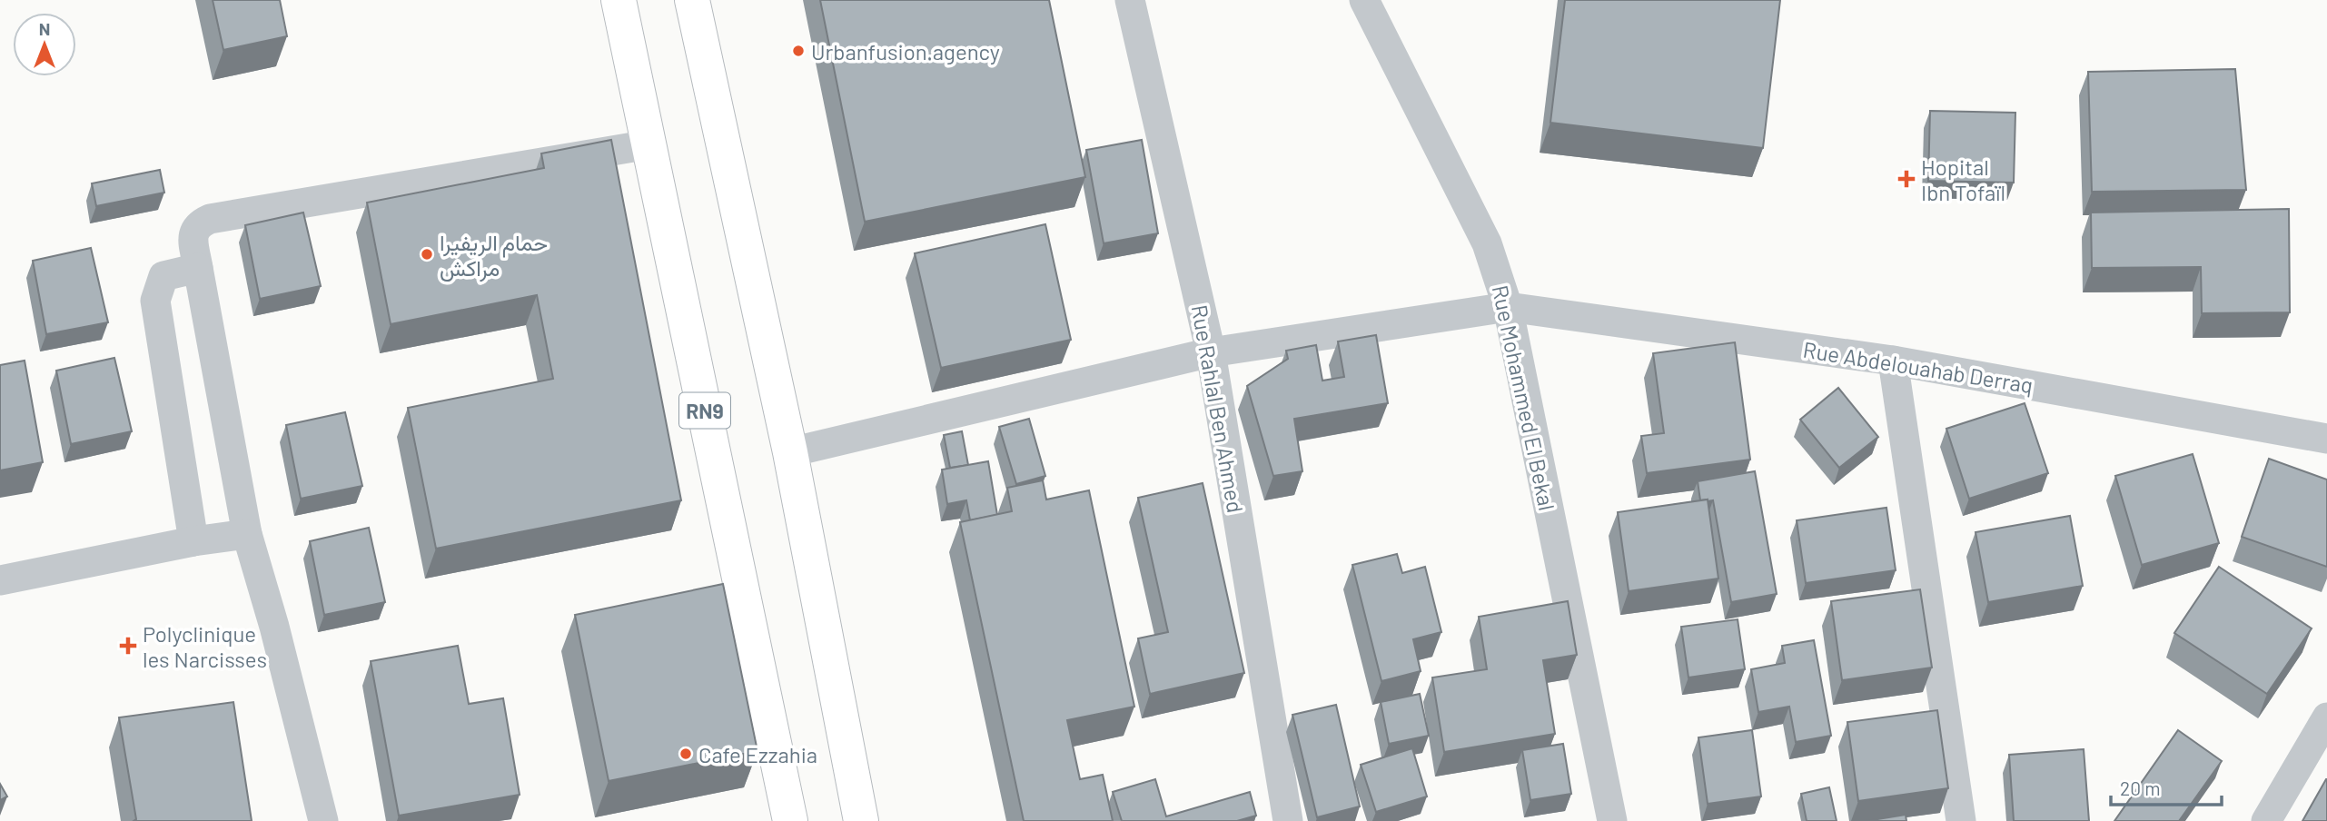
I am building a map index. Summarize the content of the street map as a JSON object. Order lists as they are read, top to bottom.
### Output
{
  "streets": {
    "main road": ["RN9"],
    "street": ["Rue Abdelouahab Derraq", "Rue Mohammed El Bekal", "Rue Rahlal Ben Ahmed"]
  },
  "crossings": [
    ["Rue Abdelouahab Derraq", "Rue Mohammed El Bekal"],
    ["Rue Abdelouahab Derraq", "Rue Rahlal Ben Ahmed"]
  ],
  "places": {
    "other": ["Urbanfusion.agency", "حمام الريفيرا مراكش", "Cafe Ezzahia"],
    "health": ["Hopital Ibn Tofaïl", "Polyclinique les Narcisses"]
  },
  "scale_bar": "20 m",
  "north": "top"
}
